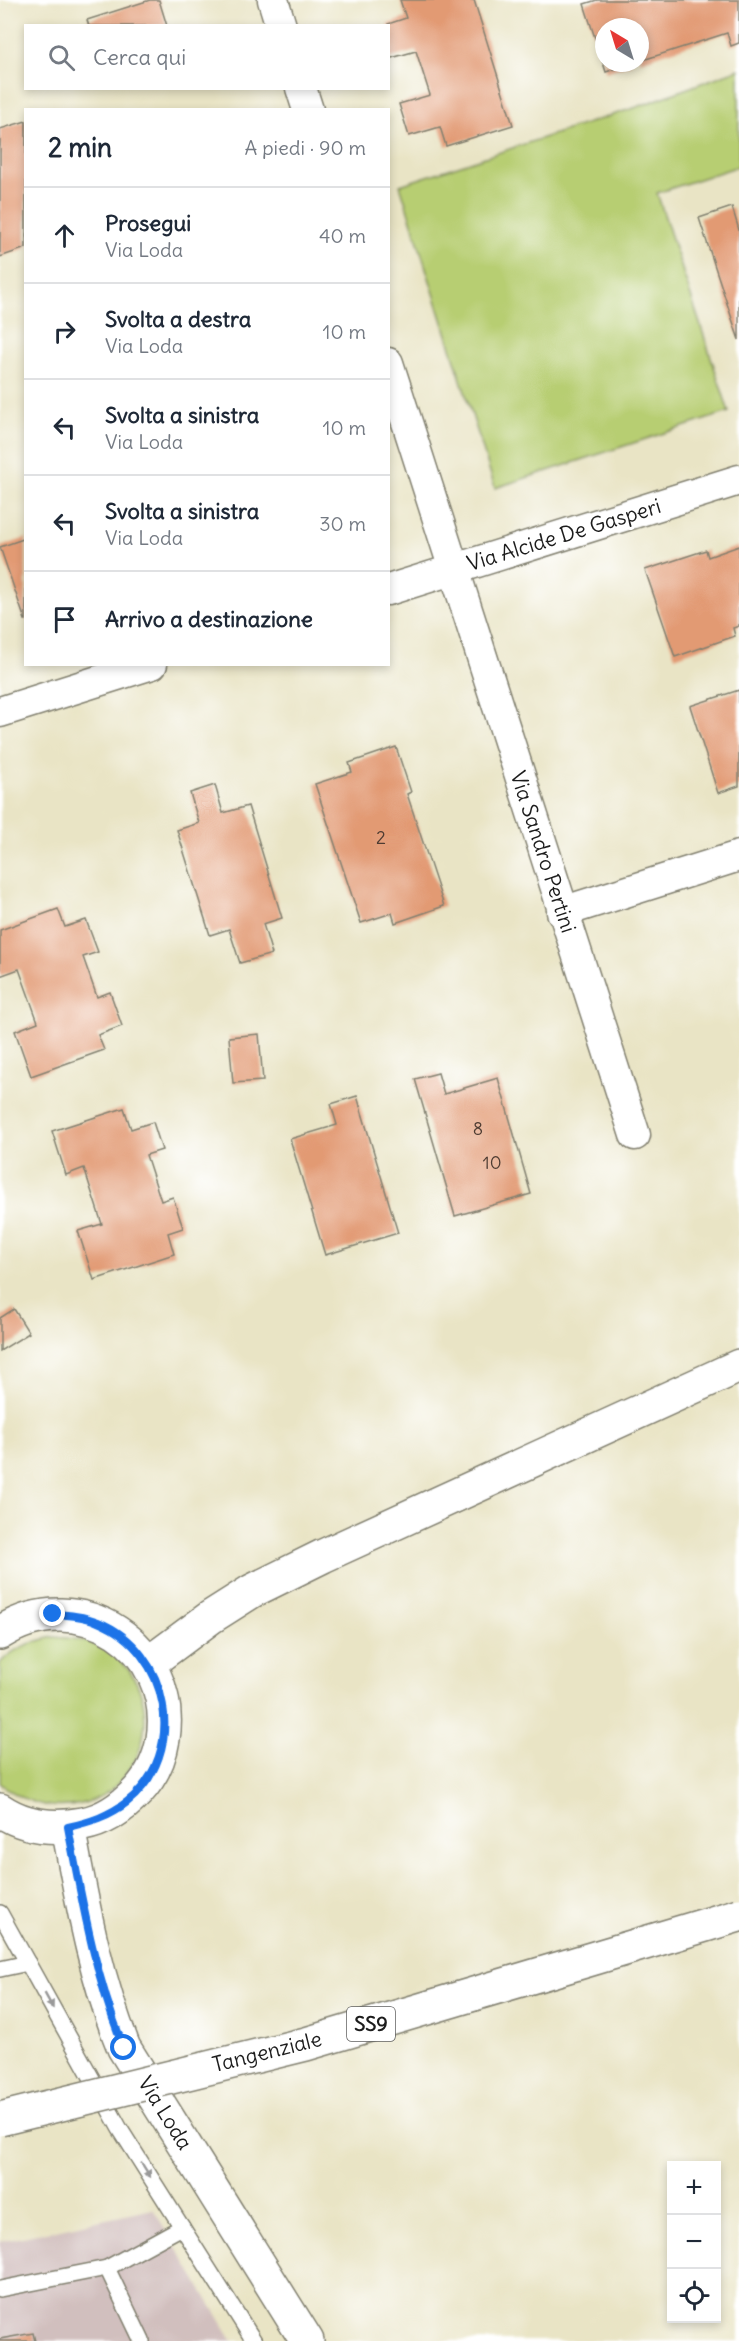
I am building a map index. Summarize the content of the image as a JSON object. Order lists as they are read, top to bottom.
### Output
{
  "streets": {
    "main road": ["SS9", "Tangenziale", "Via Loda"],
    "street": ["Via Alcide De Gasperi", "Via Sandro Pertini"]
  },
  "crossings": [
    ["Via Alcide De Gasperi", "Via Sandro Pertini"]
  ],
  "house_numbers": ["2", "8", "10"],
  "north": "top left",
  "page": {
    "search": "Cerca qui",
    "heading": ["2 min", "A piedi · 90 m"],
    "list": [
      ["Prosegui", "Via Loda", "40 m"],
      ["Svolta a destra", "Via Loda", "10 m"],
      ["Svolta a sinistra", "Via Loda", "10 m"],
      ["Svolta a sinistra", "Via Loda", "30 m"],
      "Arrivo a destinazione"
    ],
    "map_buttons": ["+", "−"]
  }
}
